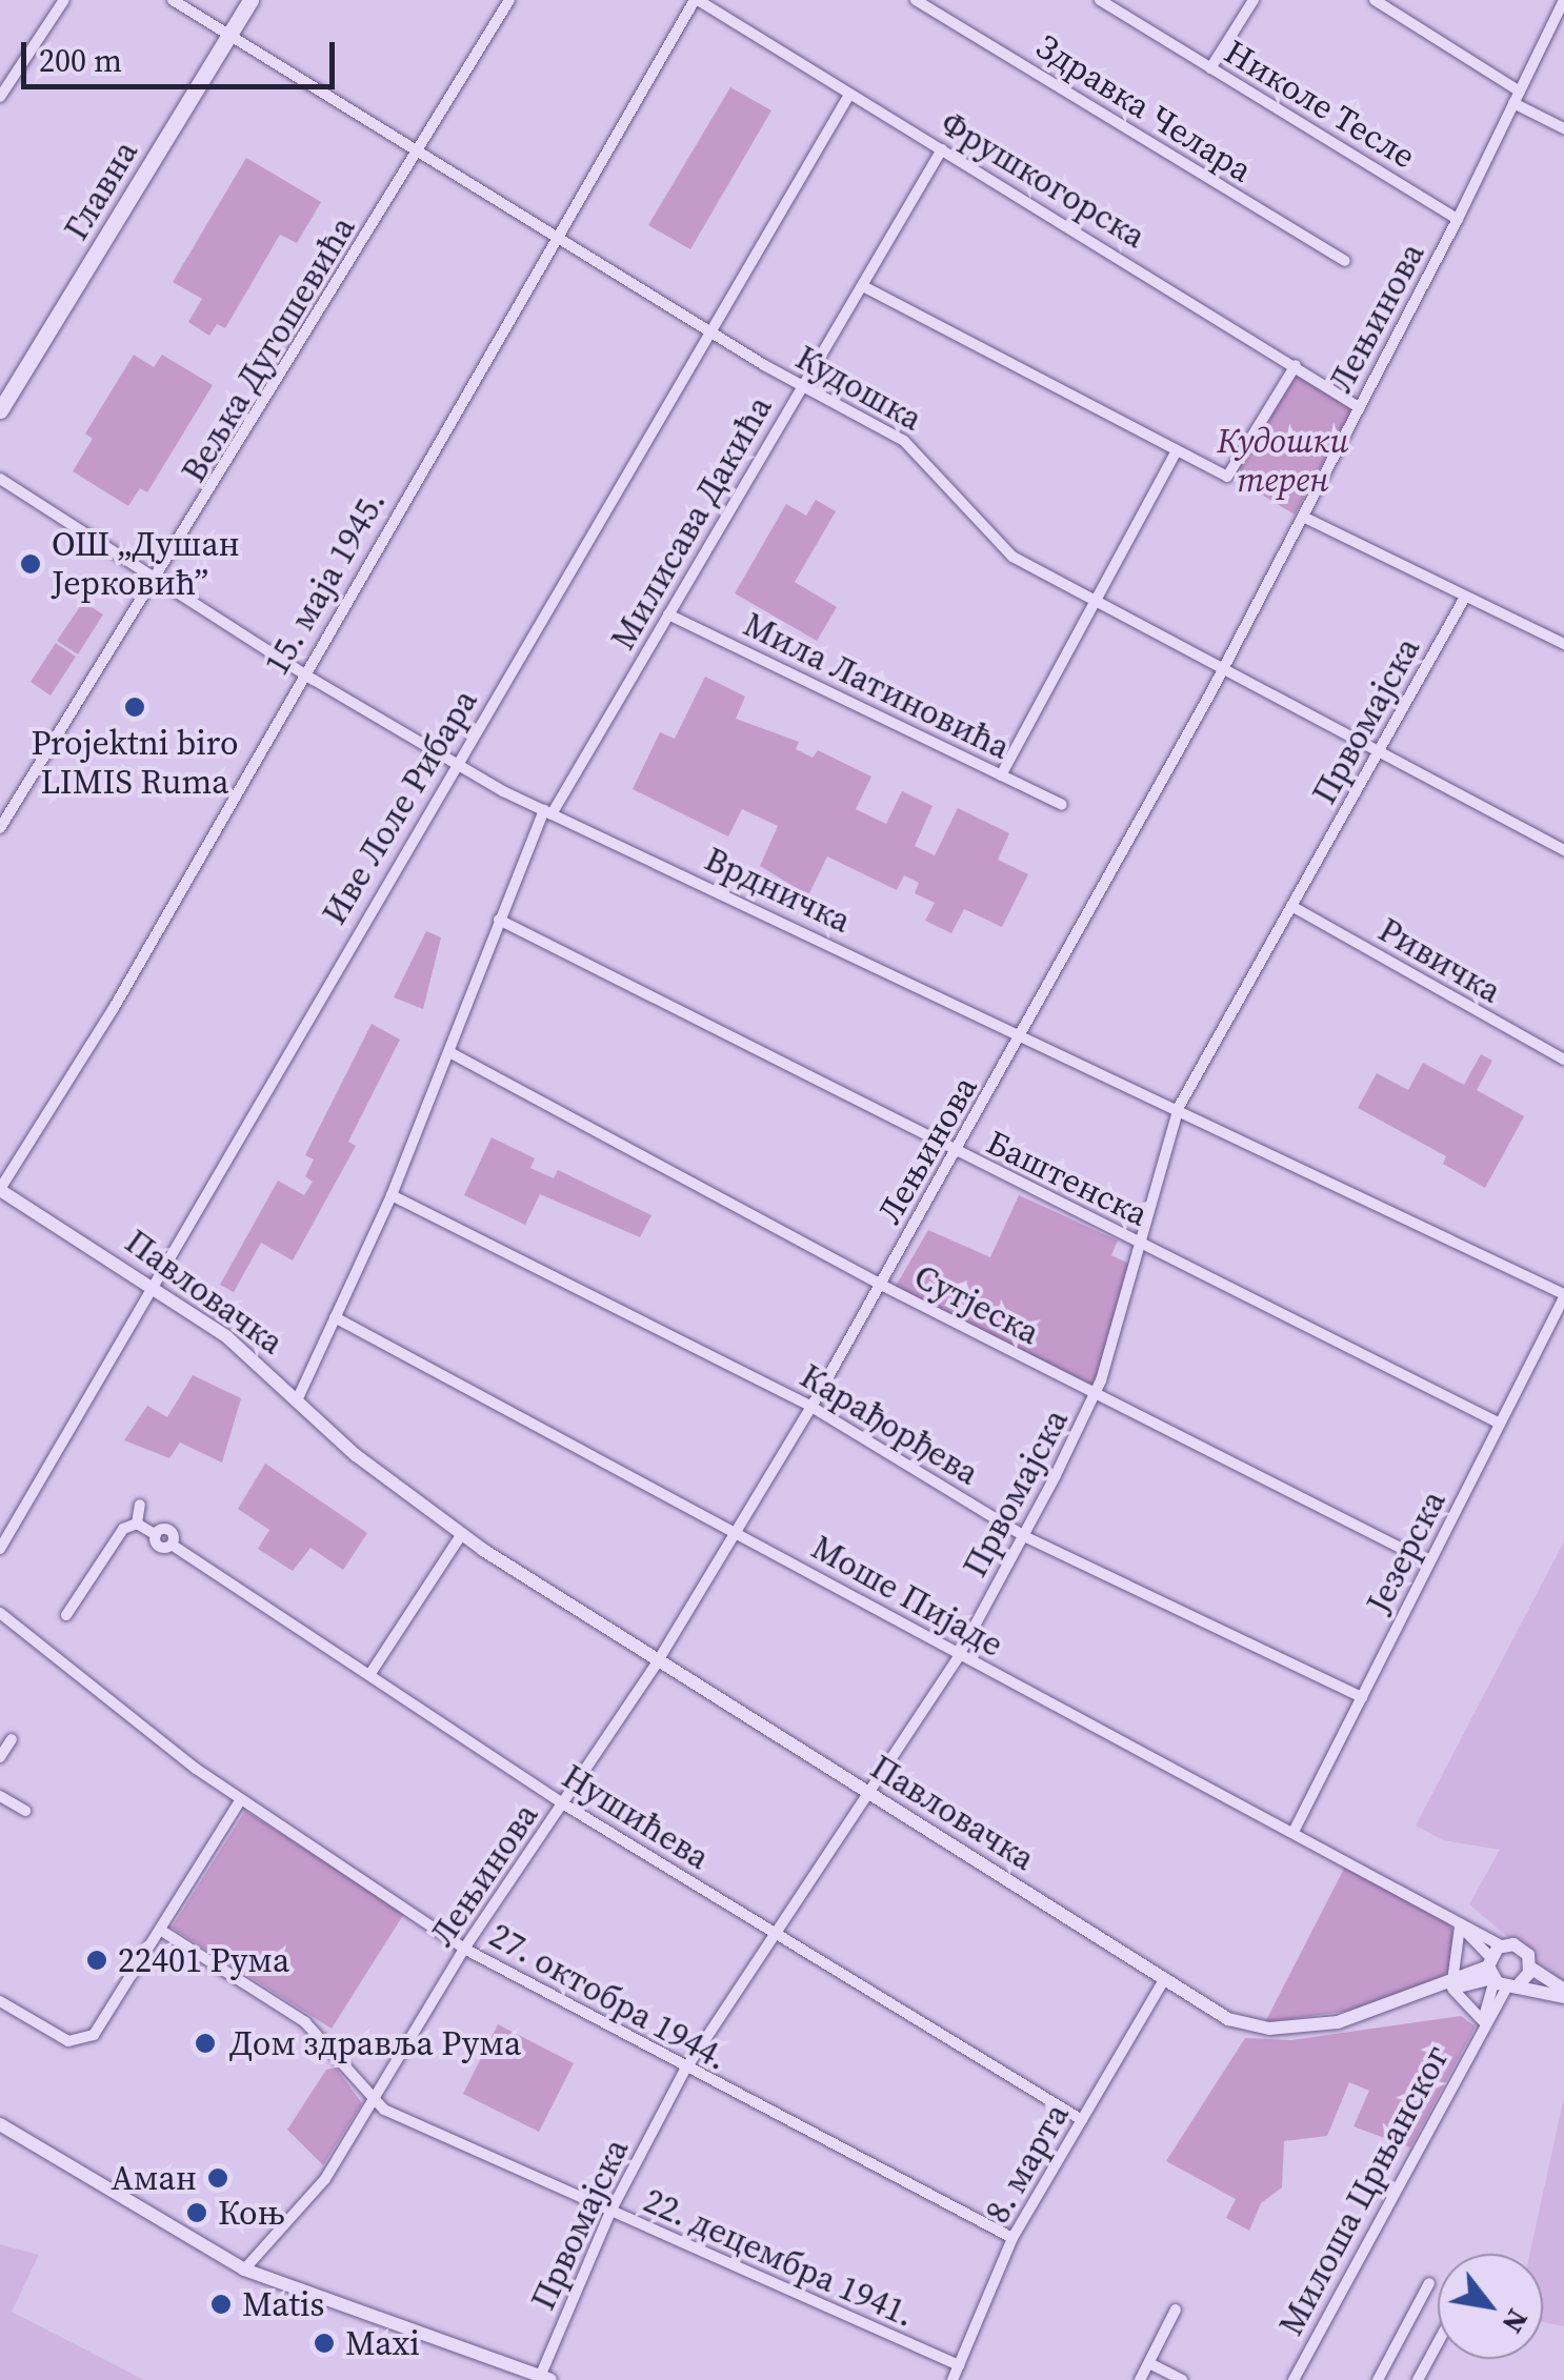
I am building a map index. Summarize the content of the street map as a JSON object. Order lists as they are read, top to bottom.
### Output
{
  "streets": {
    "main road": ["Главна"],
    "street": [
      "Николе Тесле",
      "Здравка Челара",
      "Фрушкогорска",
      "Лењинова",
      "Вељка Дугошевића",
      "Кудошка",
      "Милисава Дакића",
      "15. маја 1945.",
      "Мила Латиновића",
      "Првомајска",
      "Иве Лоле Рибара",
      "Врдничка",
      "Ривичка",
      "Баштенска",
      "Павловачка",
      "Сутјеска",
      "Карађорђева",
      "Језерска",
      "Моше Пијаде",
      "Нушићева",
      "27. октобра 1944.",
      "8. марта",
      "Милоша Црњанског",
      "22. децембра 1941."
    ]
  },
  "crossings": [
    ["Николе Тесле", "Лењинова"],
    ["Фрушкогорска", "Лењинова"],
    ["Фрушкогорска", "Милисава Дакића"],
    ["Фрушкогорска", "15. маја 1945."],
    ["Фрушкогорска", "Иве Лоле Рибара"],
    ["Главна", "Кудошка"],
    ["Лењинова", "Кудошка"],
    ["Лењинова", "Врдничка"],
    ["Лењинова", "Баштенска"],
    ["Лењинова", "Павловачка"],
    ["Лењинова", "Сутјеска"],
    ["Лењинова", "Карађорђева"],
    ["Лењинова", "Моше Пијаде"],
    ["Лењинова", "Нушићева"],
    ["Лењинова", "27. октобра 1944."],
    ["Лењинова", "22. децембра 1941."],
    ["Вељка Дугошевића", "Кудошка"],
    ["Вељка Дугошевића", "Врдничка"],
    ["Кудошка", "Милисава Дакића"],
    ["Кудошка", "15. маја 1945."],
    ["Кудошка", "Првомајска"],
    ["Кудошка", "Иве Лоле Рибара"],
    ["Милисава Дакића", "Мила Латиновића"],
    ["Милисава Дакића", "Врдничка"],
    ["Милисава Дакића", "Баштенска"],
    ["Милисава Дакића", "Павловачка"],
    ["Милисава Дакића", "Сутјеска"],
    ["Милисава Дакића", "Карађорђева"],
    ["Милисава Дакића", "Моше Пијаде"],
    ["15. маја 1945.", "Врдничка"],
    ["15. маја 1945.", "Павловачка"],
    ["Првомајска", "Врдничка"],
    ["Првомајска", "Ривичка"],
    ["Првомајска", "Баштенска"],
    ["Првомајска", "Павловачка"],
    ["Првомајска", "Сутјеска"],
    ["Првомајска", "Карађорђева"],
    ["Првомајска", "Моше Пијаде"],
    ["Првомајска", "Нушићева"],
    ["Првомајска", "27. октобра 1944."],
    ["Првомајска", "22. децембра 1941."],
    ["Иве Лоле Рибара", "Врдничка"],
    ["Иве Лоле Рибара", "Павловачка"],
    ["Врдничка", "Језерска"],
    ["Баштенска", "Језерска"],
    ["Павловачка", "Моше Пијаде"],
    ["Павловачка", "8. марта"],
    ["Павловачка", "Милоша Црњанског"],
    ["Сутјеска", "Језерска"],
    ["Карађорђева", "Језерска"],
    ["Језерска", "Моше Пијаде"],
    ["Моше Пијаде", "Милоша Црњанског"],
    ["Нушићева", "8. марта"],
    ["27. октобра 1944.", "8. марта"],
    ["8. марта", "22. децембра 1941."]
  ],
  "parks": ["Кудошки терен"],
  "places": [
    "ОШ „Душан Јерковић”",
    "Projektni biro LIMIS Ruma",
    "22401 Рума",
    "Дом здравља Рума",
    "Аман",
    "Коњ",
    "Matis",
    "Maxi"
  ],
  "scale_bar": "200 m",
  "north": "bottom right"
}
